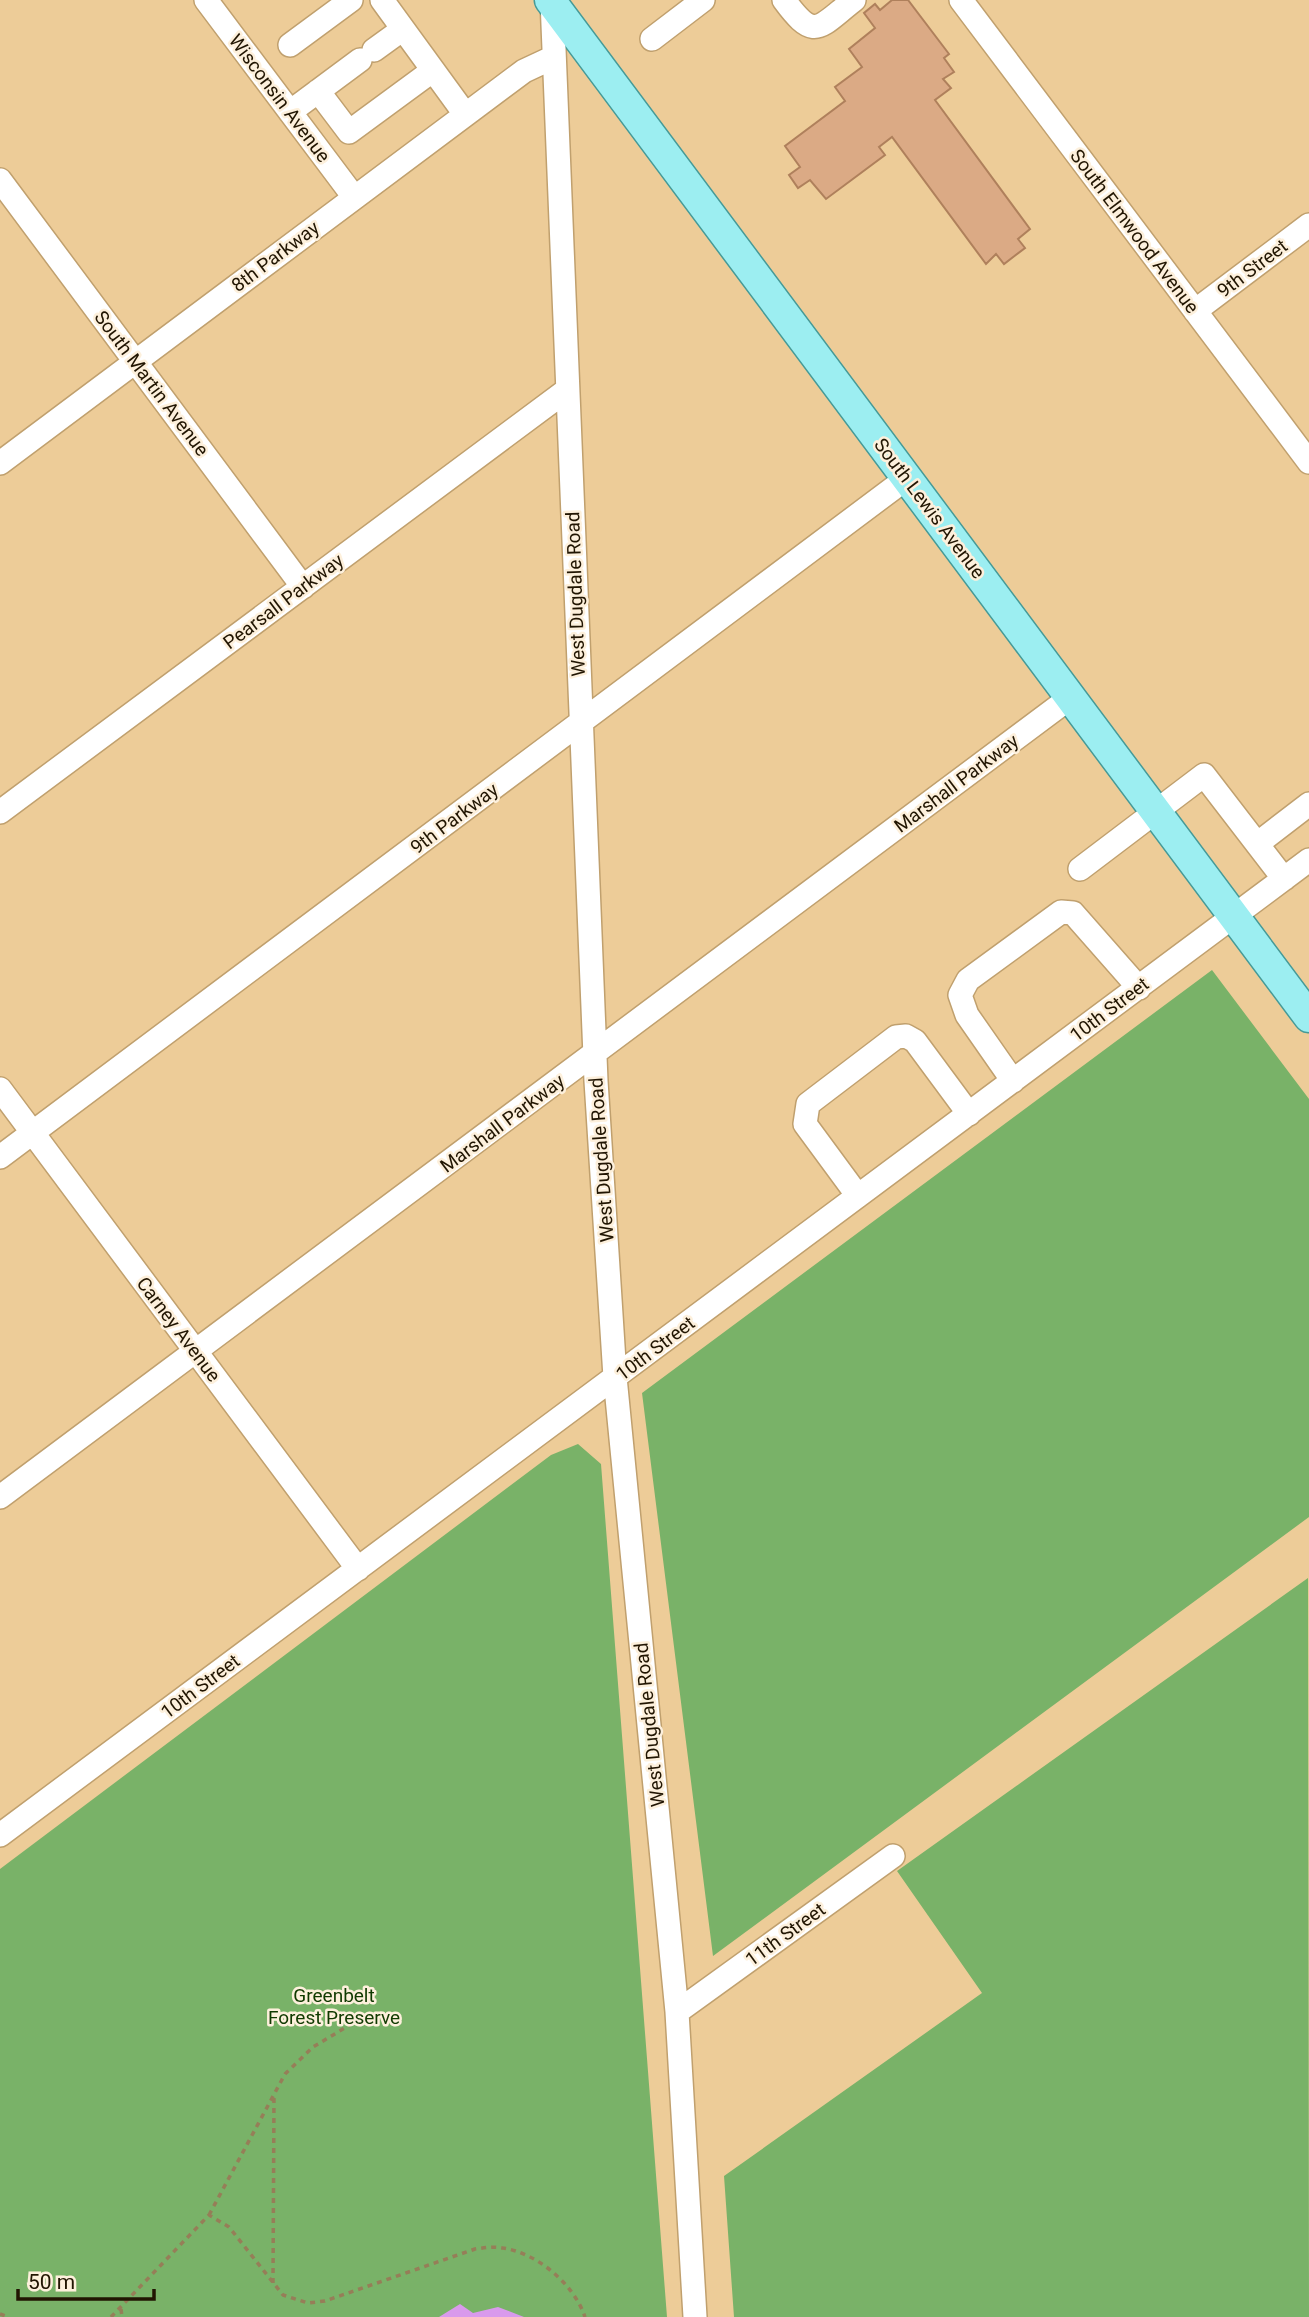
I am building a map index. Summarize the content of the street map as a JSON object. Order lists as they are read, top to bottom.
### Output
{
  "streets": {
    "main road": ["South Lewis Avenue"],
    "street": [
      "Wisconsin Avenue",
      "South Elmwood Avenue",
      "8th Parkway",
      "9th Street",
      "South Martin Avenue",
      "West Dugdale Road",
      "Pearsall Parkway",
      "Marshall Parkway",
      "9th Parkway",
      "10th Street",
      "Carney Avenue",
      "11th Street"
    ]
  },
  "crossings": [
    ["Wisconsin Avenue", "8th Parkway"],
    ["South Elmwood Avenue", "9th Street"],
    ["8th Parkway", "South Martin Avenue"],
    ["8th Parkway", "West Dugdale Road"],
    ["South Martin Avenue", "Pearsall Parkway"],
    ["South Lewis Avenue", "West Dugdale Road"],
    ["South Lewis Avenue", "Marshall Parkway"],
    ["South Lewis Avenue", "9th Parkway"],
    ["South Lewis Avenue", "10th Street"],
    ["West Dugdale Road", "Pearsall Parkway"],
    ["West Dugdale Road", "Marshall Parkway"],
    ["West Dugdale Road", "9th Parkway"],
    ["West Dugdale Road", "10th Street"],
    ["West Dugdale Road", "11th Street"],
    ["Marshall Parkway", "Carney Avenue"],
    ["9th Parkway", "Carney Avenue"],
    ["10th Street", "Carney Avenue"]
  ],
  "parks": ["Greenbelt Forest Preserve"],
  "scale_bar": "50 m"
}
